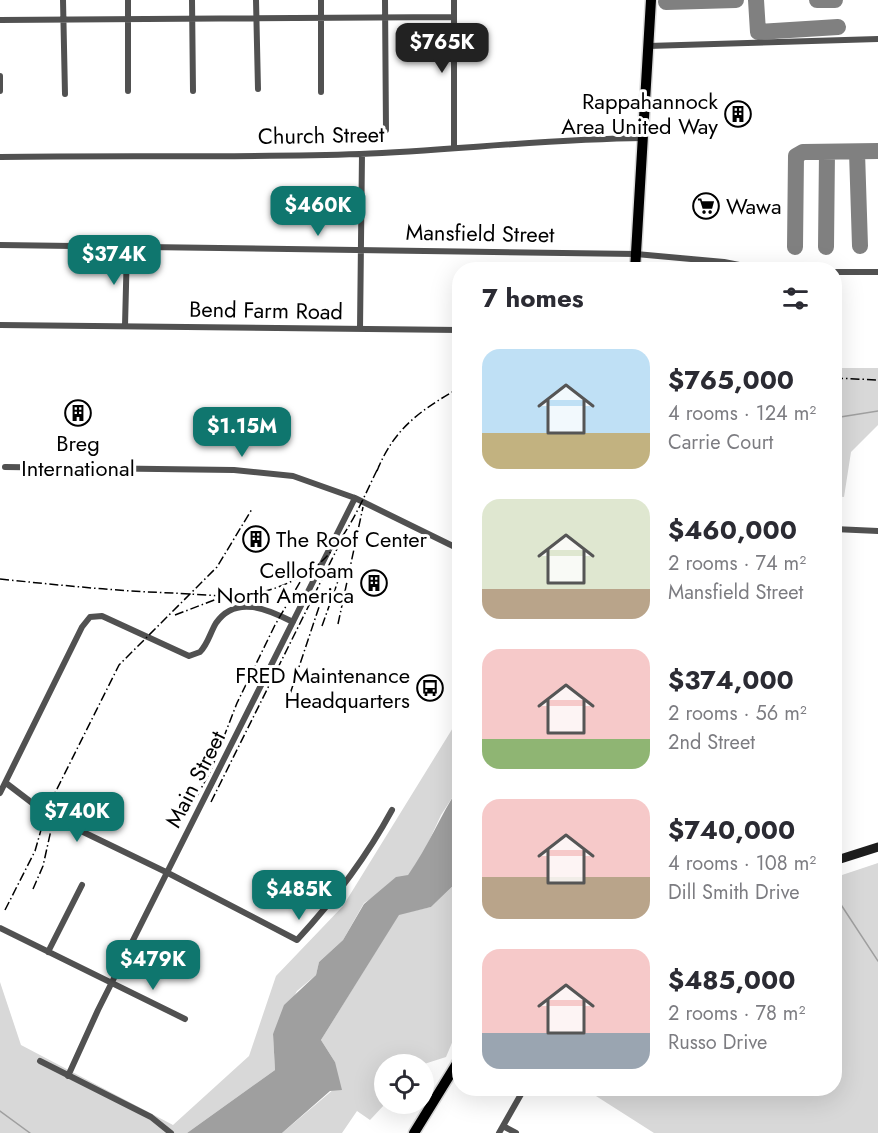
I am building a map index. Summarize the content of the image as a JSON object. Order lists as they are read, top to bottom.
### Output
{
  "streets": {
    "street": [
      "Church Street",
      "Mansfield Street",
      "Bend Farm Road",
      "Main Street"
    ]
  },
  "places": {
    "building": [
      "Rappahannock Area United Way",
      "Breg International",
      "The Roof Center",
      "Cellofoam North America"
    ],
    "supermarket": ["Wawa"],
    "bus stop": ["FRED Maintenance Headquarters"]
  },
  "page": {
    "price": [
      "$765K",
      "$460K",
      "$374K",
      "$1.15M",
      "$740K",
      "$485K",
      "$479K"
    ],
    "heading": "7 homes",
    "list": [
      {
        "name": "$765,000",
        "note": "4 rooms · 124 m² · Carrie Court"
      },
      {
        "name": "$460,000",
        "note": "2 rooms · 74 m² · Mansfield Street"
      },
      {
        "name": "$374,000",
        "note": "2 rooms · 56 m² · 2nd Street"
      },
      {
        "name": "$740,000",
        "note": "4 rooms · 108 m² · Dill Smith Drive"
      },
      {
        "name": "$485,000",
        "note": "2 rooms · 78 m² · Russo Drive"
      }
    ]
  }
}
